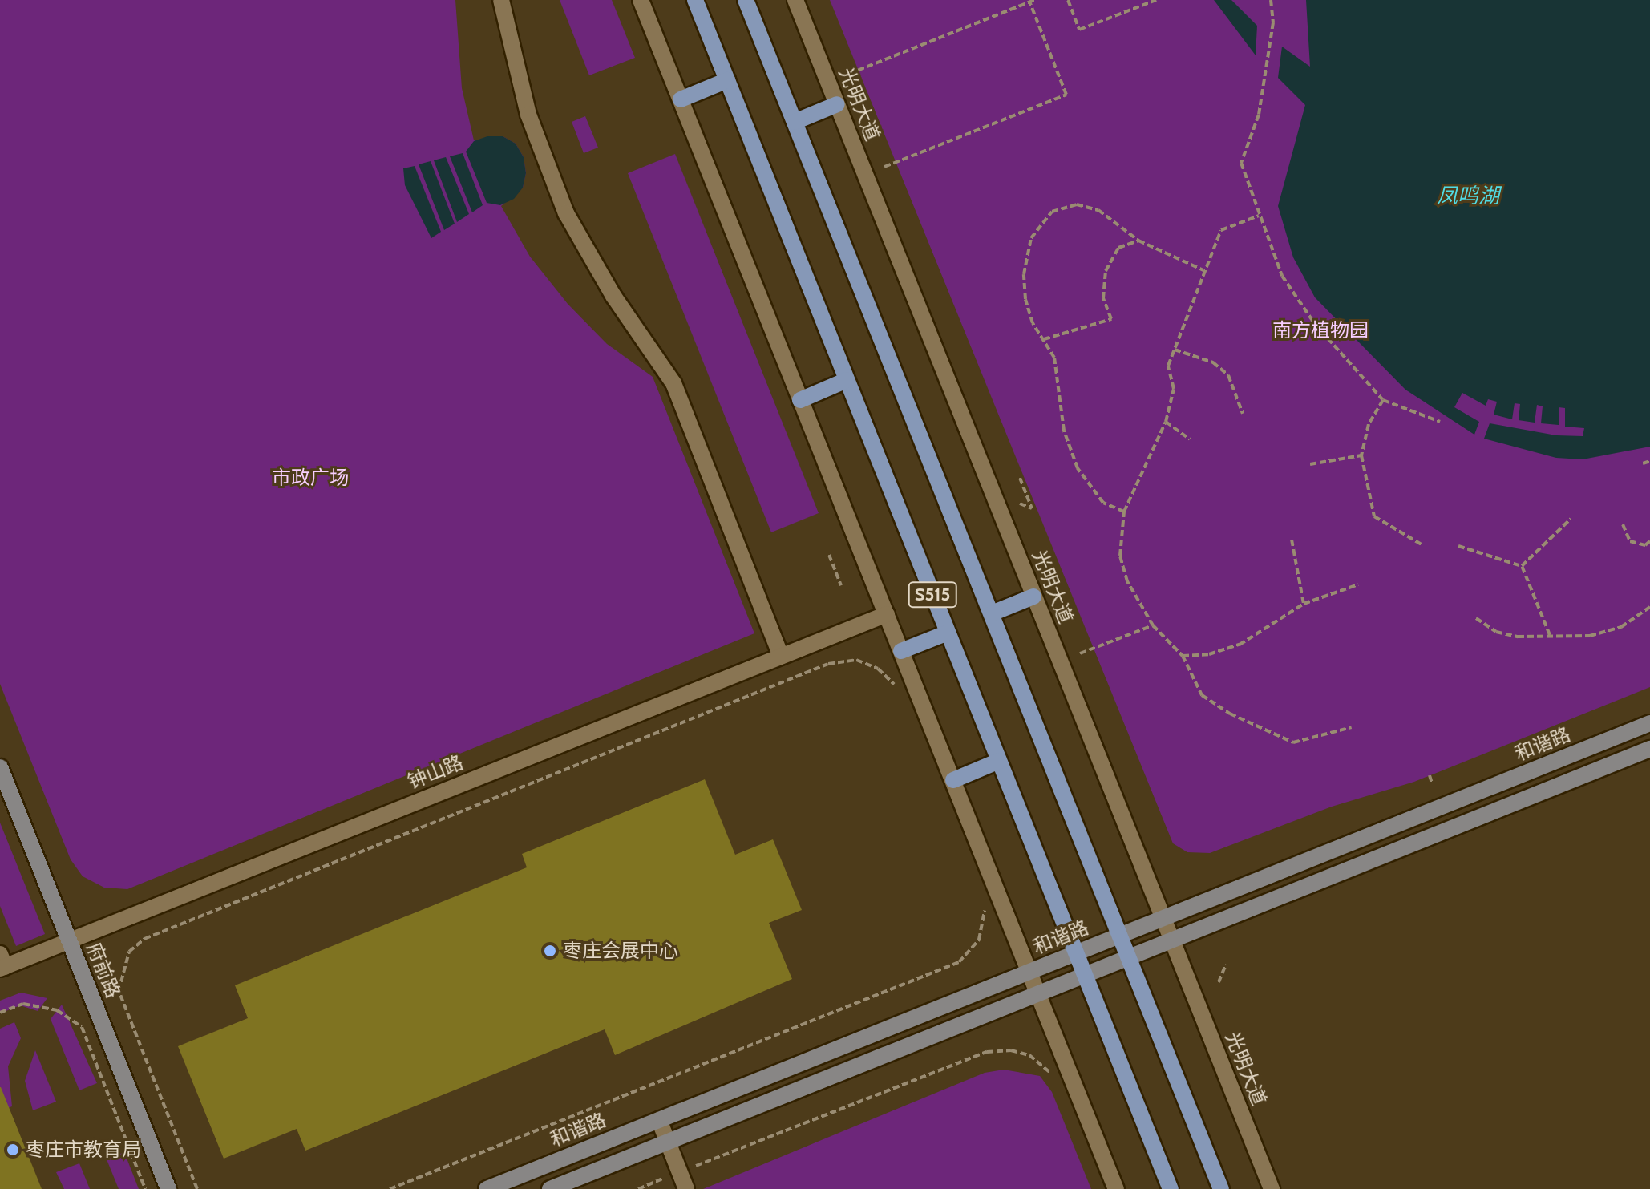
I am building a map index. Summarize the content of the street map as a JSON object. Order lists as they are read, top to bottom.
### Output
{
  "streets": {
    "main road": ["S515", "和谐路", "府前路"],
    "street": ["光明大道", "钟山路"]
  },
  "crossings": [
    ["光明大道", "和谐路"],
    ["S515", "和谐路"],
    ["S515", "钟山路"],
    ["钟山路", "府前路"]
  ],
  "water": ["凤鸣湖"],
  "parks": ["南方植物园", "市政广场"],
  "places": ["枣庄会展中心", "枣庄市教育局"]
}
